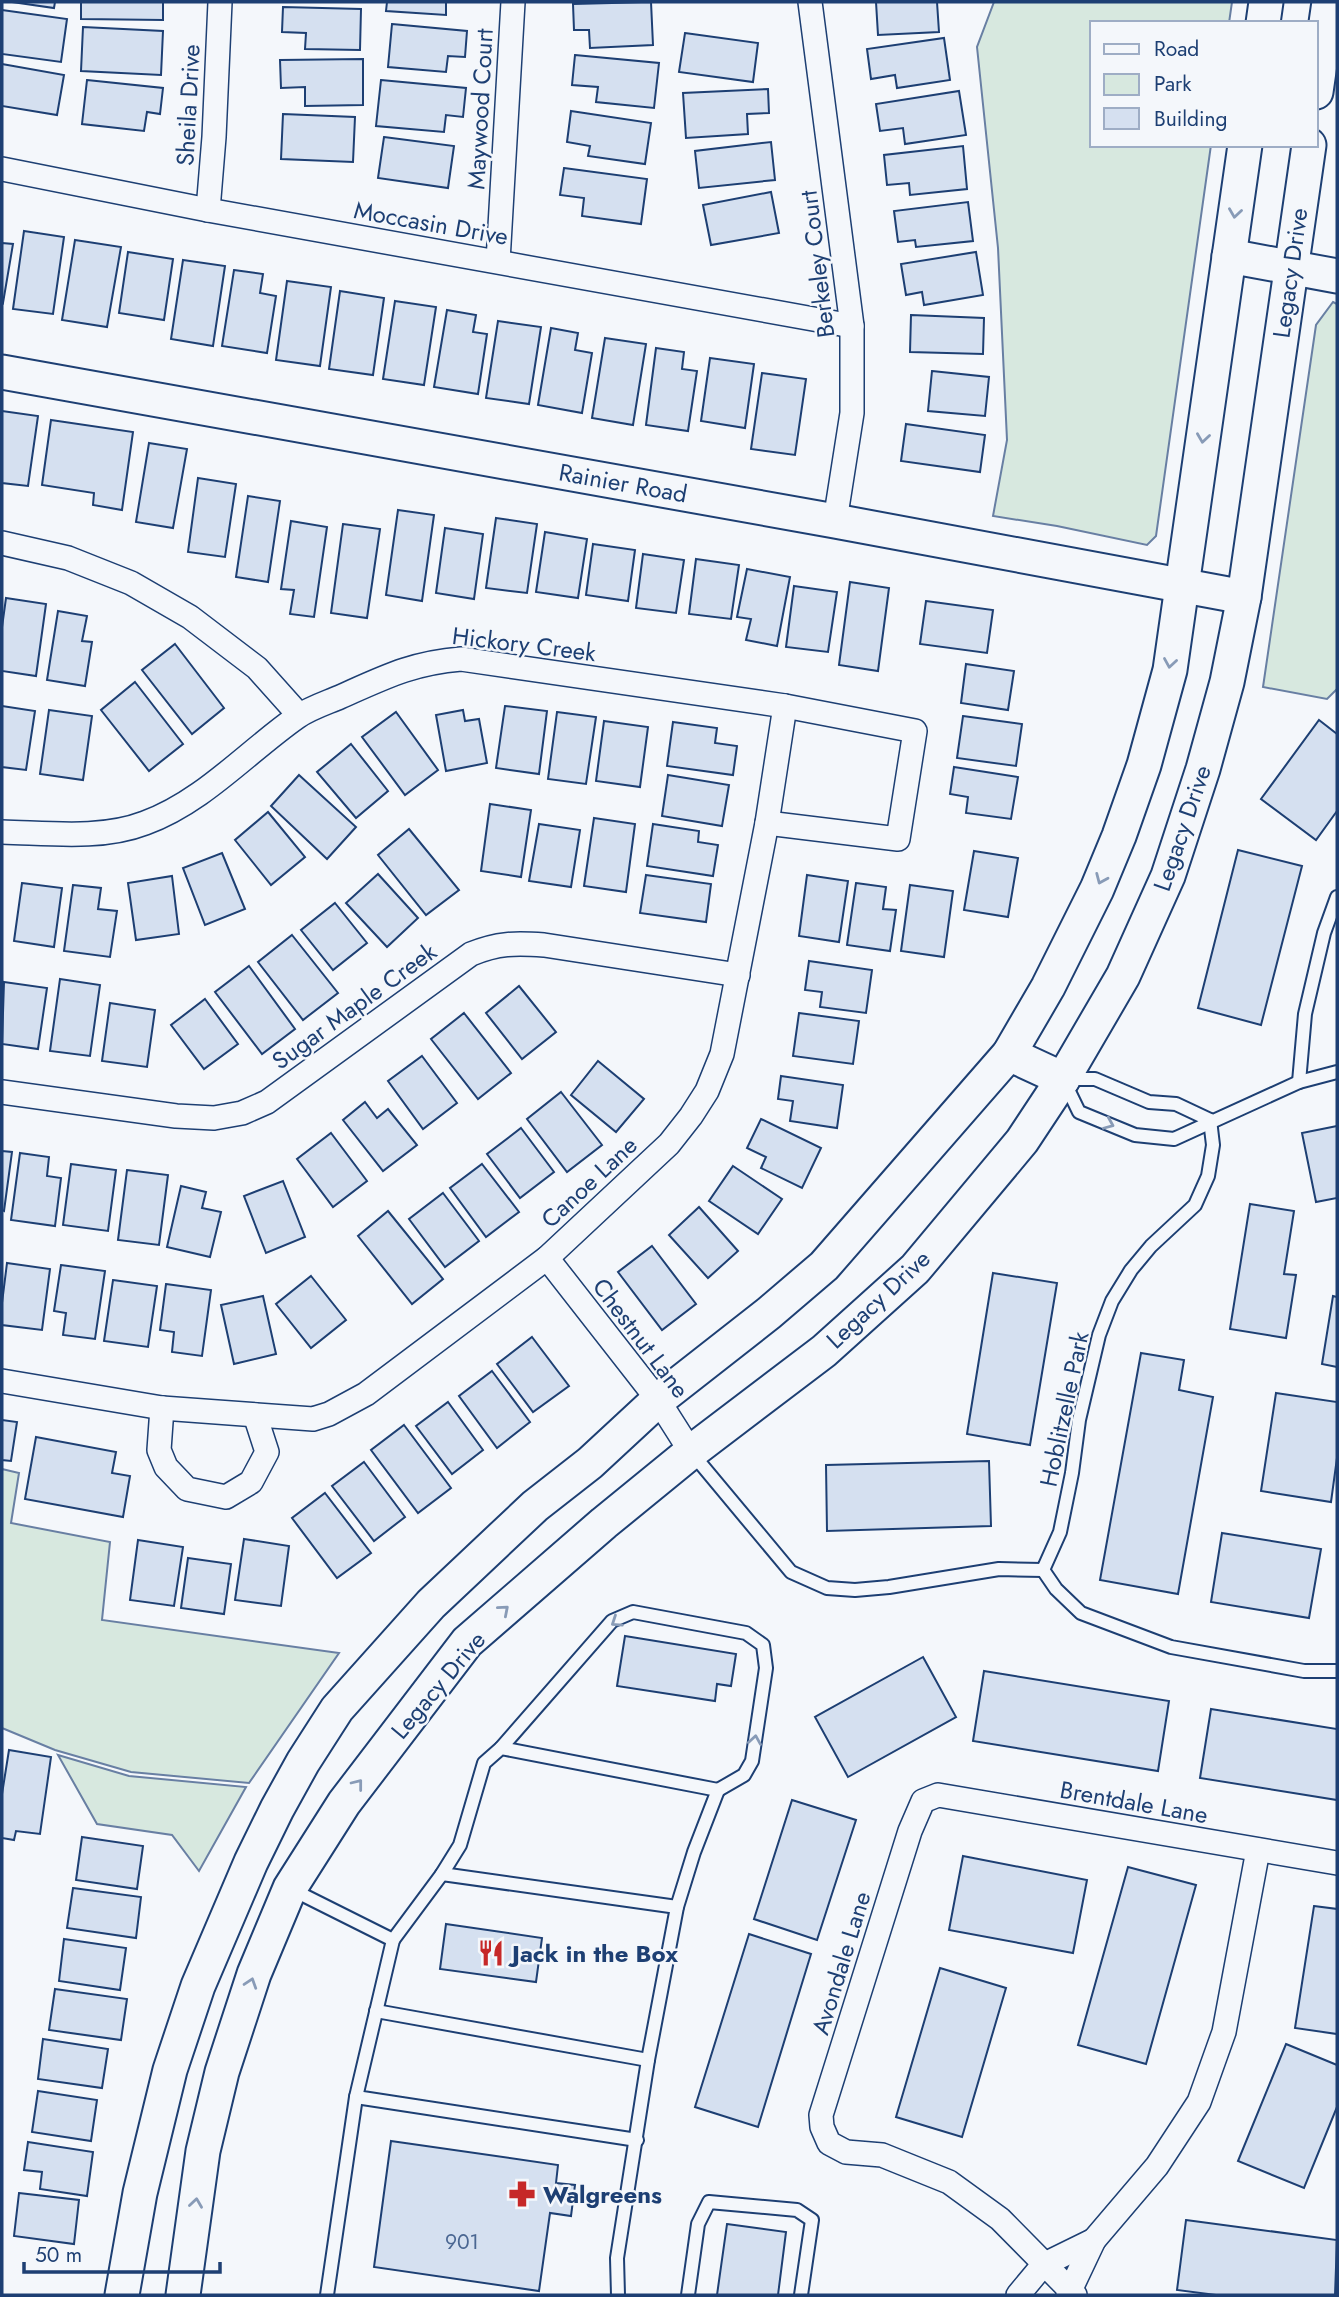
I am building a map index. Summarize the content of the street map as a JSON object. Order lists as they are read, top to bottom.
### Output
{
  "streets": {
    "main road": ["Legacy Drive", "Rainier Road"],
    "street": [
      "Sheila Drive",
      "Maywood Court",
      "Moccasin Drive",
      "Berkeley Court",
      "Hickory Creek",
      "Sugar Maple Creek",
      "Canoe Lane",
      "Chestnut Lane",
      "Brentdale Lane",
      "Avondale Lane"
    ],
    "lane": ["Hoblitzelle Park"]
  },
  "crossings": [
    ["Sheila Drive", "Moccasin Drive"],
    ["Maywood Court", "Moccasin Drive"],
    ["Moccasin Drive", "Berkeley Court"],
    ["Berkeley Court", "Rainier Road"],
    ["Legacy Drive", "Rainier Road"],
    ["Legacy Drive", "Chestnut Lane"],
    ["Hickory Creek", "Canoe Lane"],
    ["Sugar Maple Creek", "Canoe Lane"],
    ["Canoe Lane", "Chestnut Lane"],
    ["Brentdale Lane", "Avondale Lane"]
  ],
  "places": {
    "restaurant": ["Jack in the Box"],
    "pharmacy": ["Walgreens"]
  },
  "house_numbers": ["901"],
  "legend": ["Road", "Park", "Building"],
  "scale_bar": "50 m"
}
